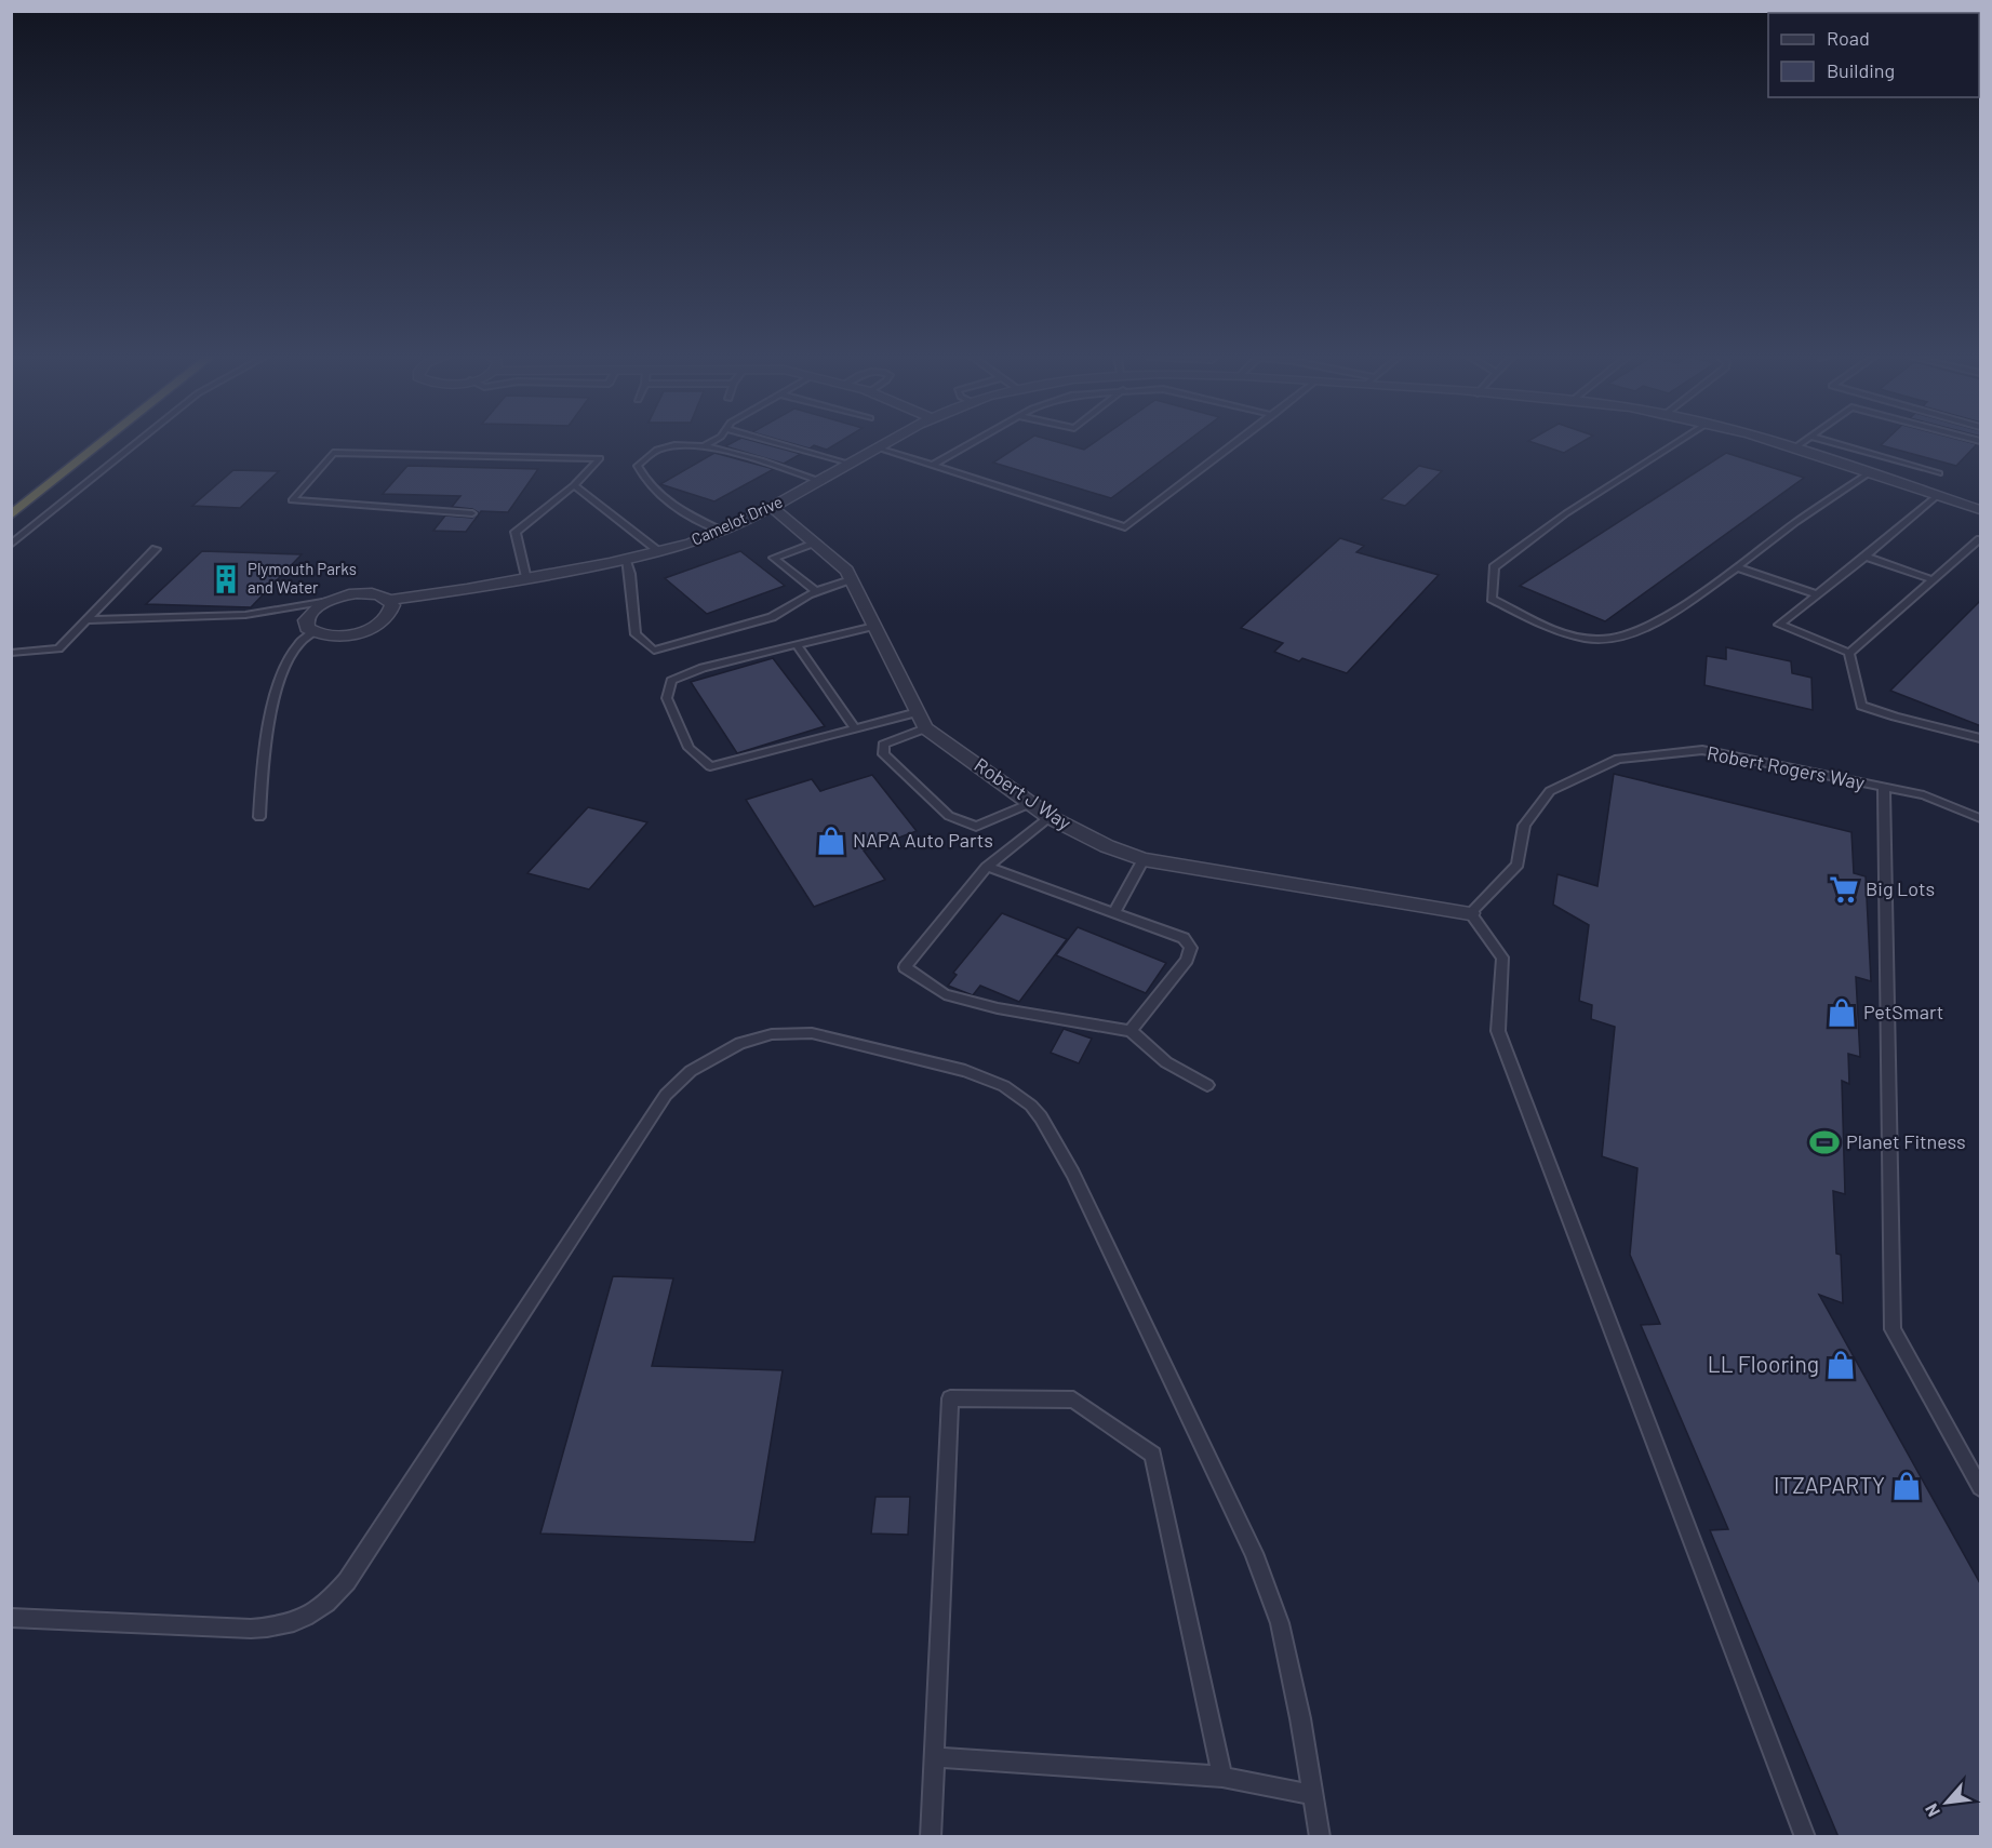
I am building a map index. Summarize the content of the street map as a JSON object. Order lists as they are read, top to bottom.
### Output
{
  "streets": {
    "street": ["Camelot Drive", "Robert J Way"],
    "lane": ["Robert Rogers Way"]
  },
  "crossings": [
    ["Camelot Drive", "Robert J Way"],
    ["Robert Rogers Way", "Robert J Way"]
  ],
  "places": {
    "building": ["Plymouth Parks and Water"],
    "shop": [
      "NAPA Auto Parts",
      "PetSmart",
      "LL Flooring",
      "ITZAPARTY"
    ],
    "supermarket": ["Big Lots"],
    "sports": ["Planet Fitness"]
  },
  "legend": ["Road", "Building"],
  "north": "bottom left"
}
